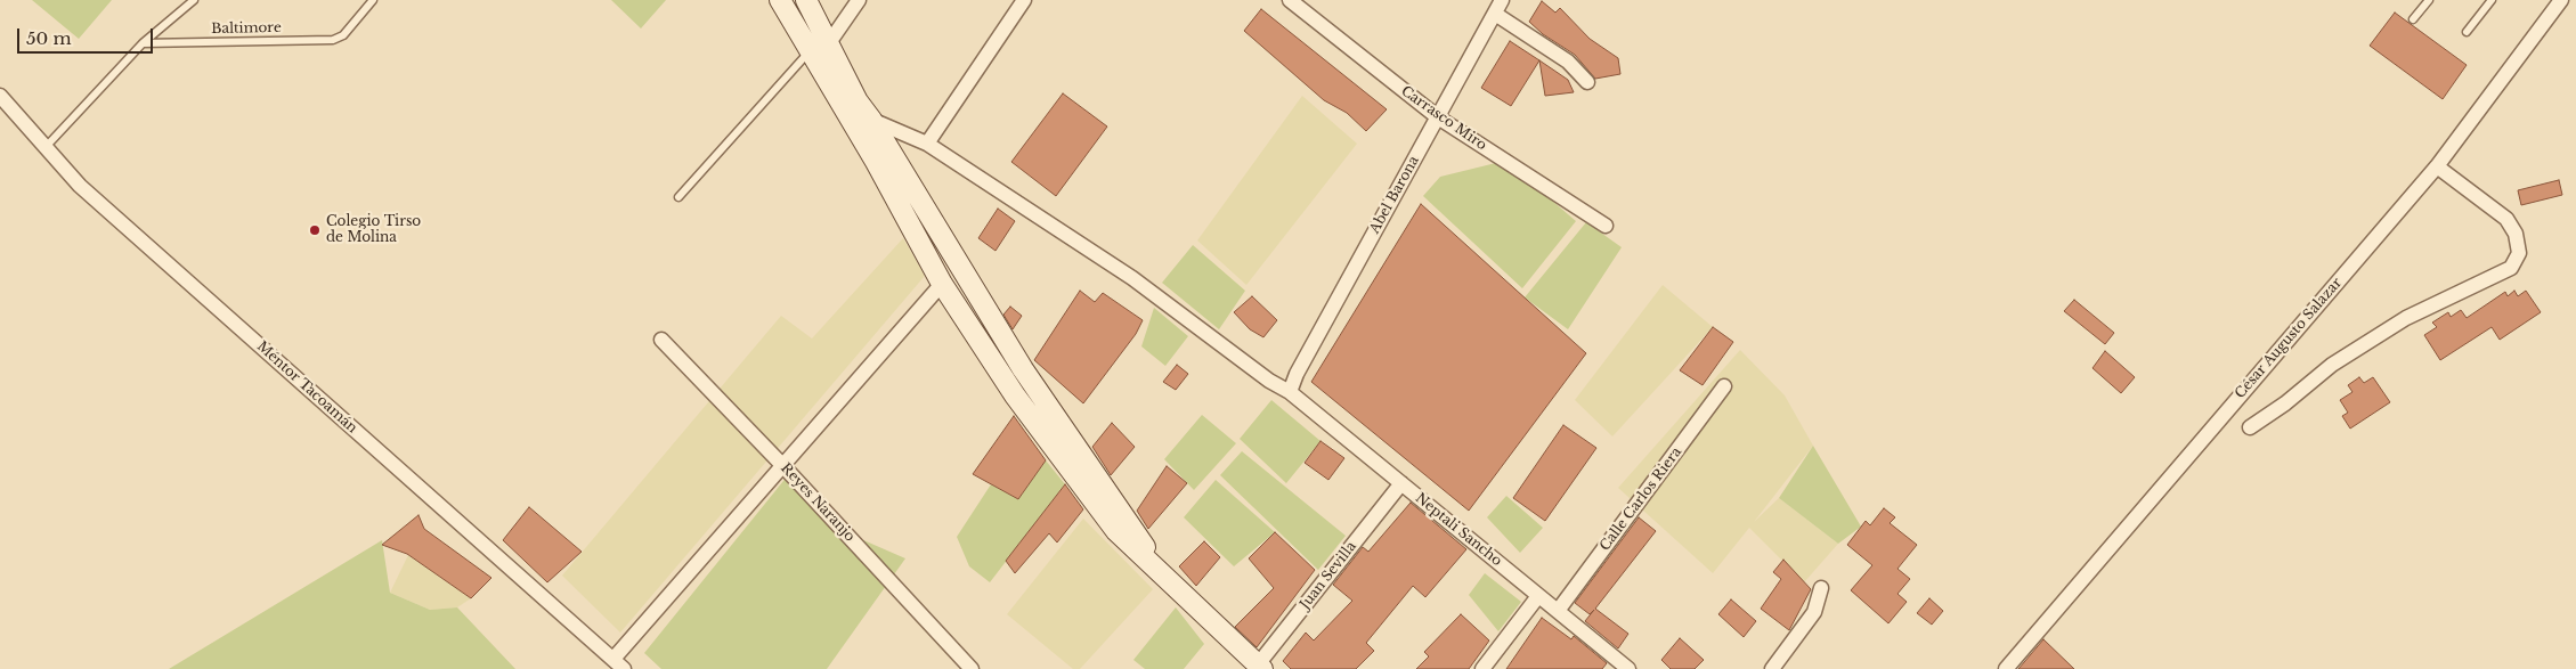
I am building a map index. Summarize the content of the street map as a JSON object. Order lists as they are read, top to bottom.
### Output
{
  "streets": {
    "street": [
      "Carrasco Miro",
      "Abel Barona",
      "César Augusto Salazar",
      "Méntor Tacoamán",
      "Calle Carlos Riera",
      "Reyes Naranjo",
      "Neptali Sancho",
      "Juan Sevilla"
    ],
    "lane": ["Baltimore"]
  },
  "crossings": [
    ["Carrasco Miro", "Abel Barona"],
    ["Abel Barona", "Neptali Sancho"],
    ["Calle Carlos Riera", "Neptali Sancho"],
    ["Neptali Sancho", "Juan Sevilla"]
  ],
  "places": ["Colegio Tirso de Molina"],
  "scale_bar": "50 m"
}
